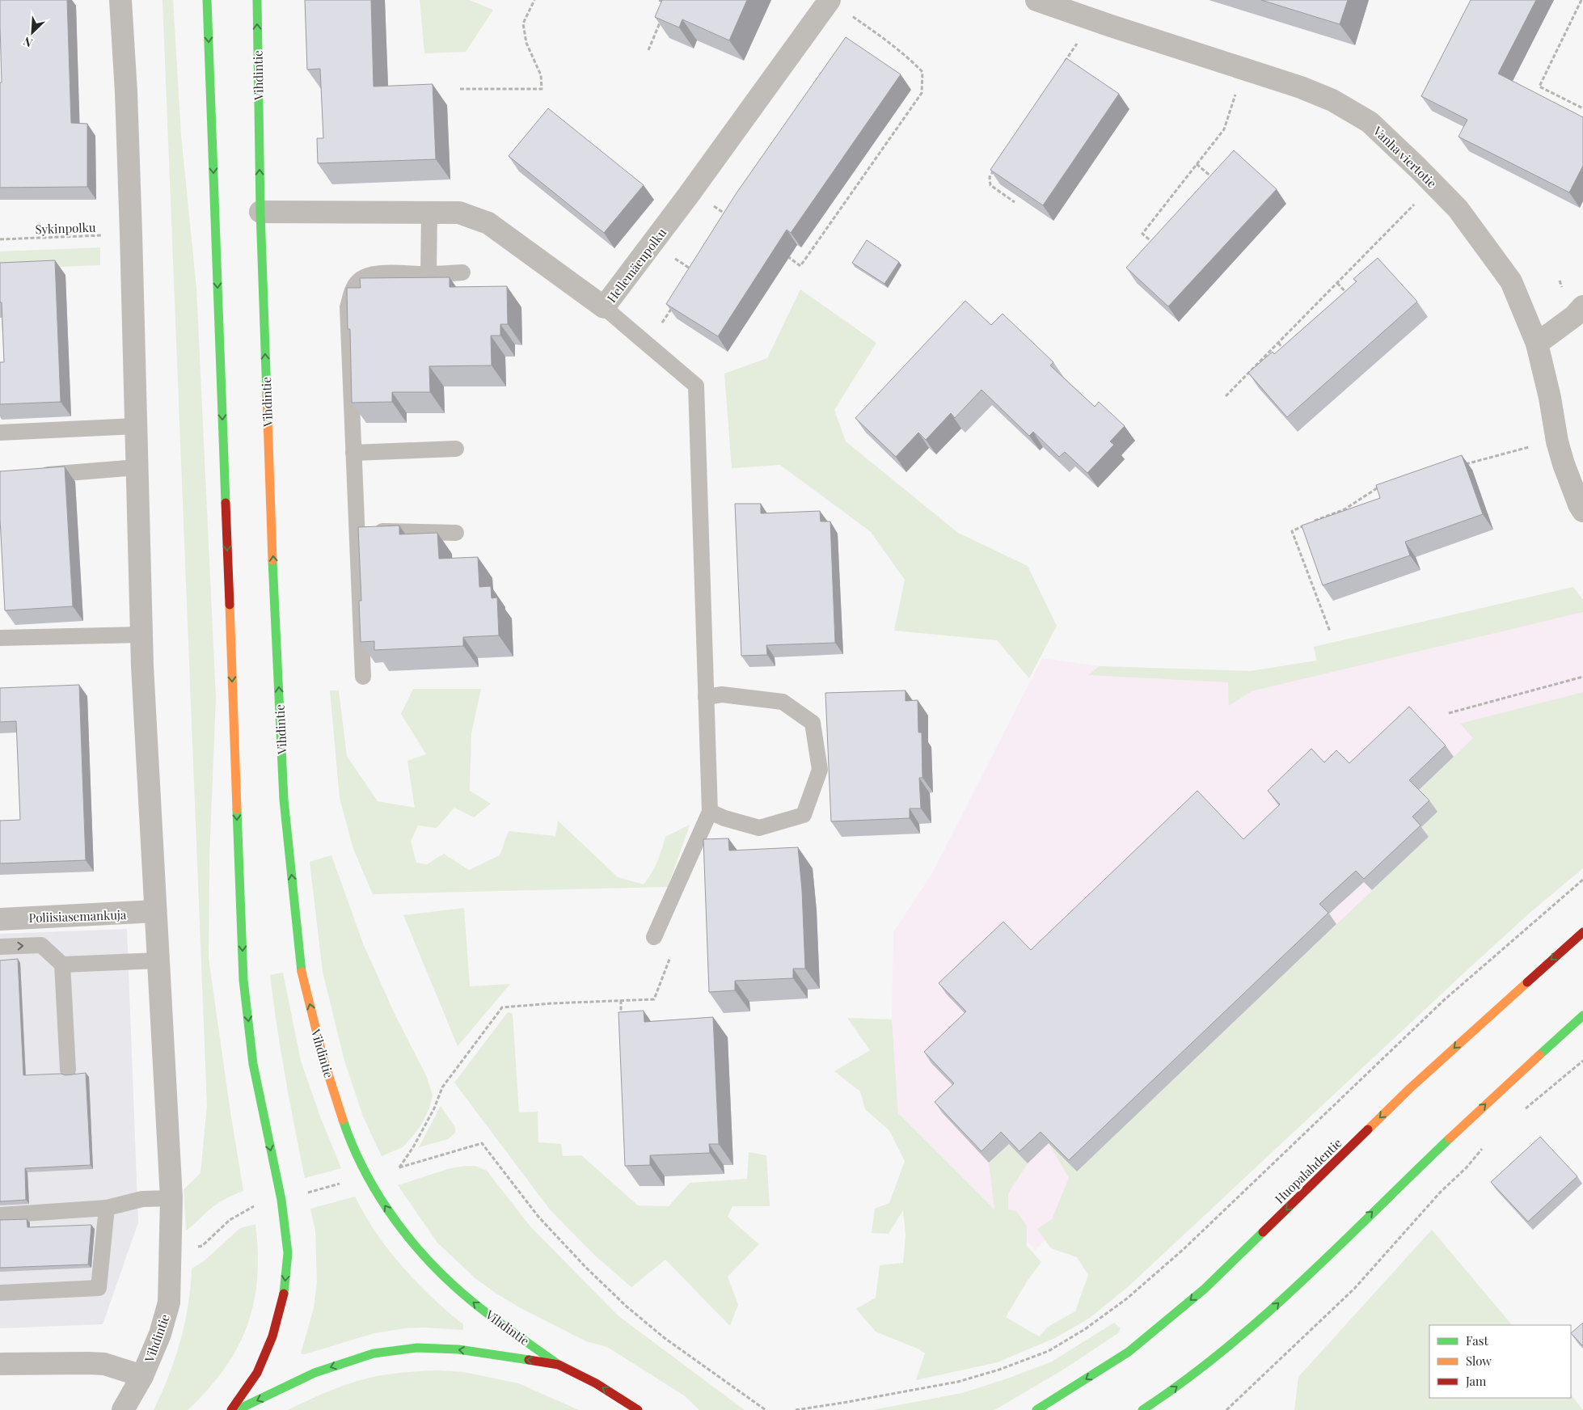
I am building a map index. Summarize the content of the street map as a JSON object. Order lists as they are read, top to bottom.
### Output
{
  "streets": {
    "main road": ["Vihdintie", "Huopalahdentie"],
    "street": ["Vanha viertotie", "Hellemäenpolku", "Poliisiasemankuja"],
    "path": ["Sykinpolku"]
  },
  "crossings": [
    ["Vihdintie", "Sykinpolku"],
    ["Vihdintie", "Hellemäenpolku"],
    ["Vihdintie", "Poliisiasemankuja"]
  ],
  "one_way": ["Vihdintie"],
  "legend": ["Fast", "Slow", "Jam"],
  "north": "bottom left"
}
